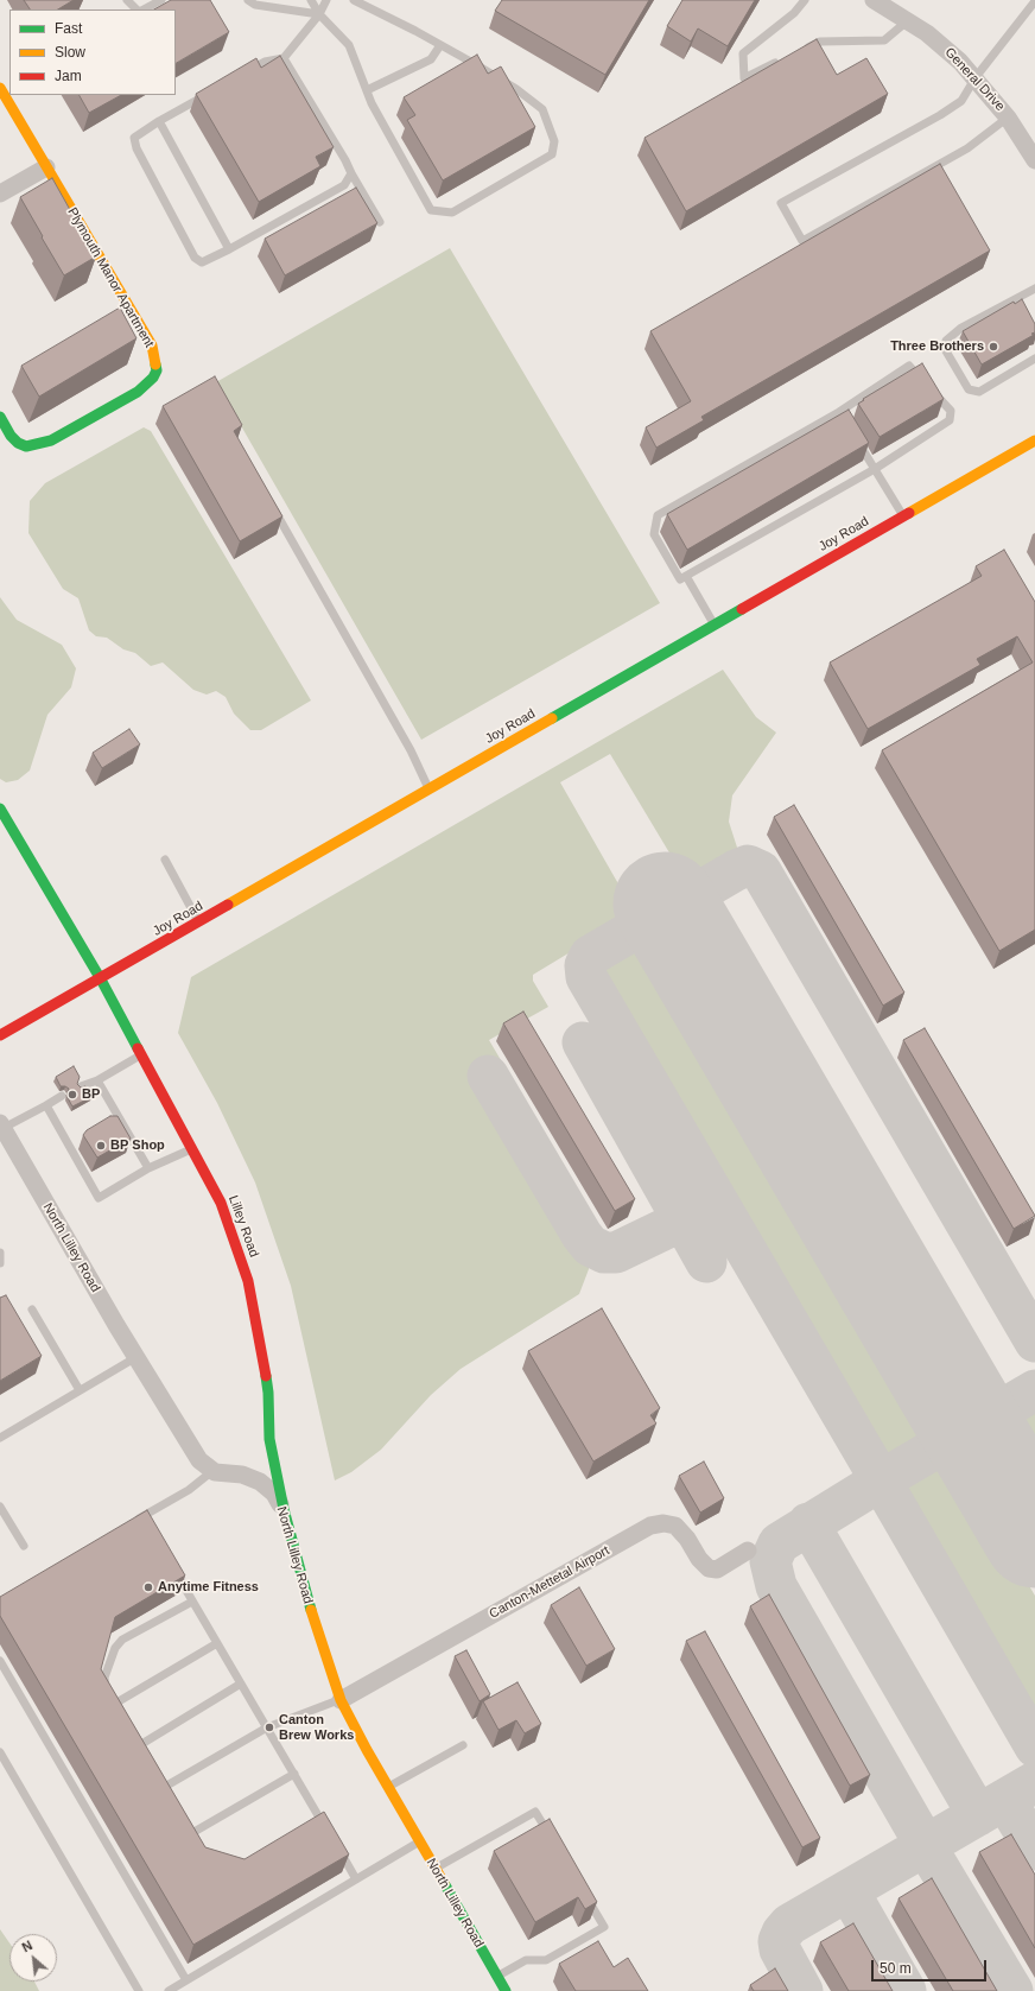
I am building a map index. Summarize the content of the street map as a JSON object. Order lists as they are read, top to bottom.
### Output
{
  "streets": {
    "street": [
      "General Drive",
      "Plymouth Manor Apartment",
      "Joy Road",
      "Lilley Road",
      "North Lilley Road",
      "Canton-Mettetal Airport"
    ]
  },
  "crossings": [
    ["Joy Road", "Lilley Road"],
    ["Lilley Road", "North Lilley Road"],
    ["North Lilley Road", "Canton-Mettetal Airport"]
  ],
  "places": [
    "Three Brothers",
    "BP",
    "BP Shop",
    "Anytime Fitness",
    "Canton Brew Works"
  ],
  "legend": ["Fast", "Slow", "Jam"],
  "scale_bar": "50 m",
  "north": "top left"
}
